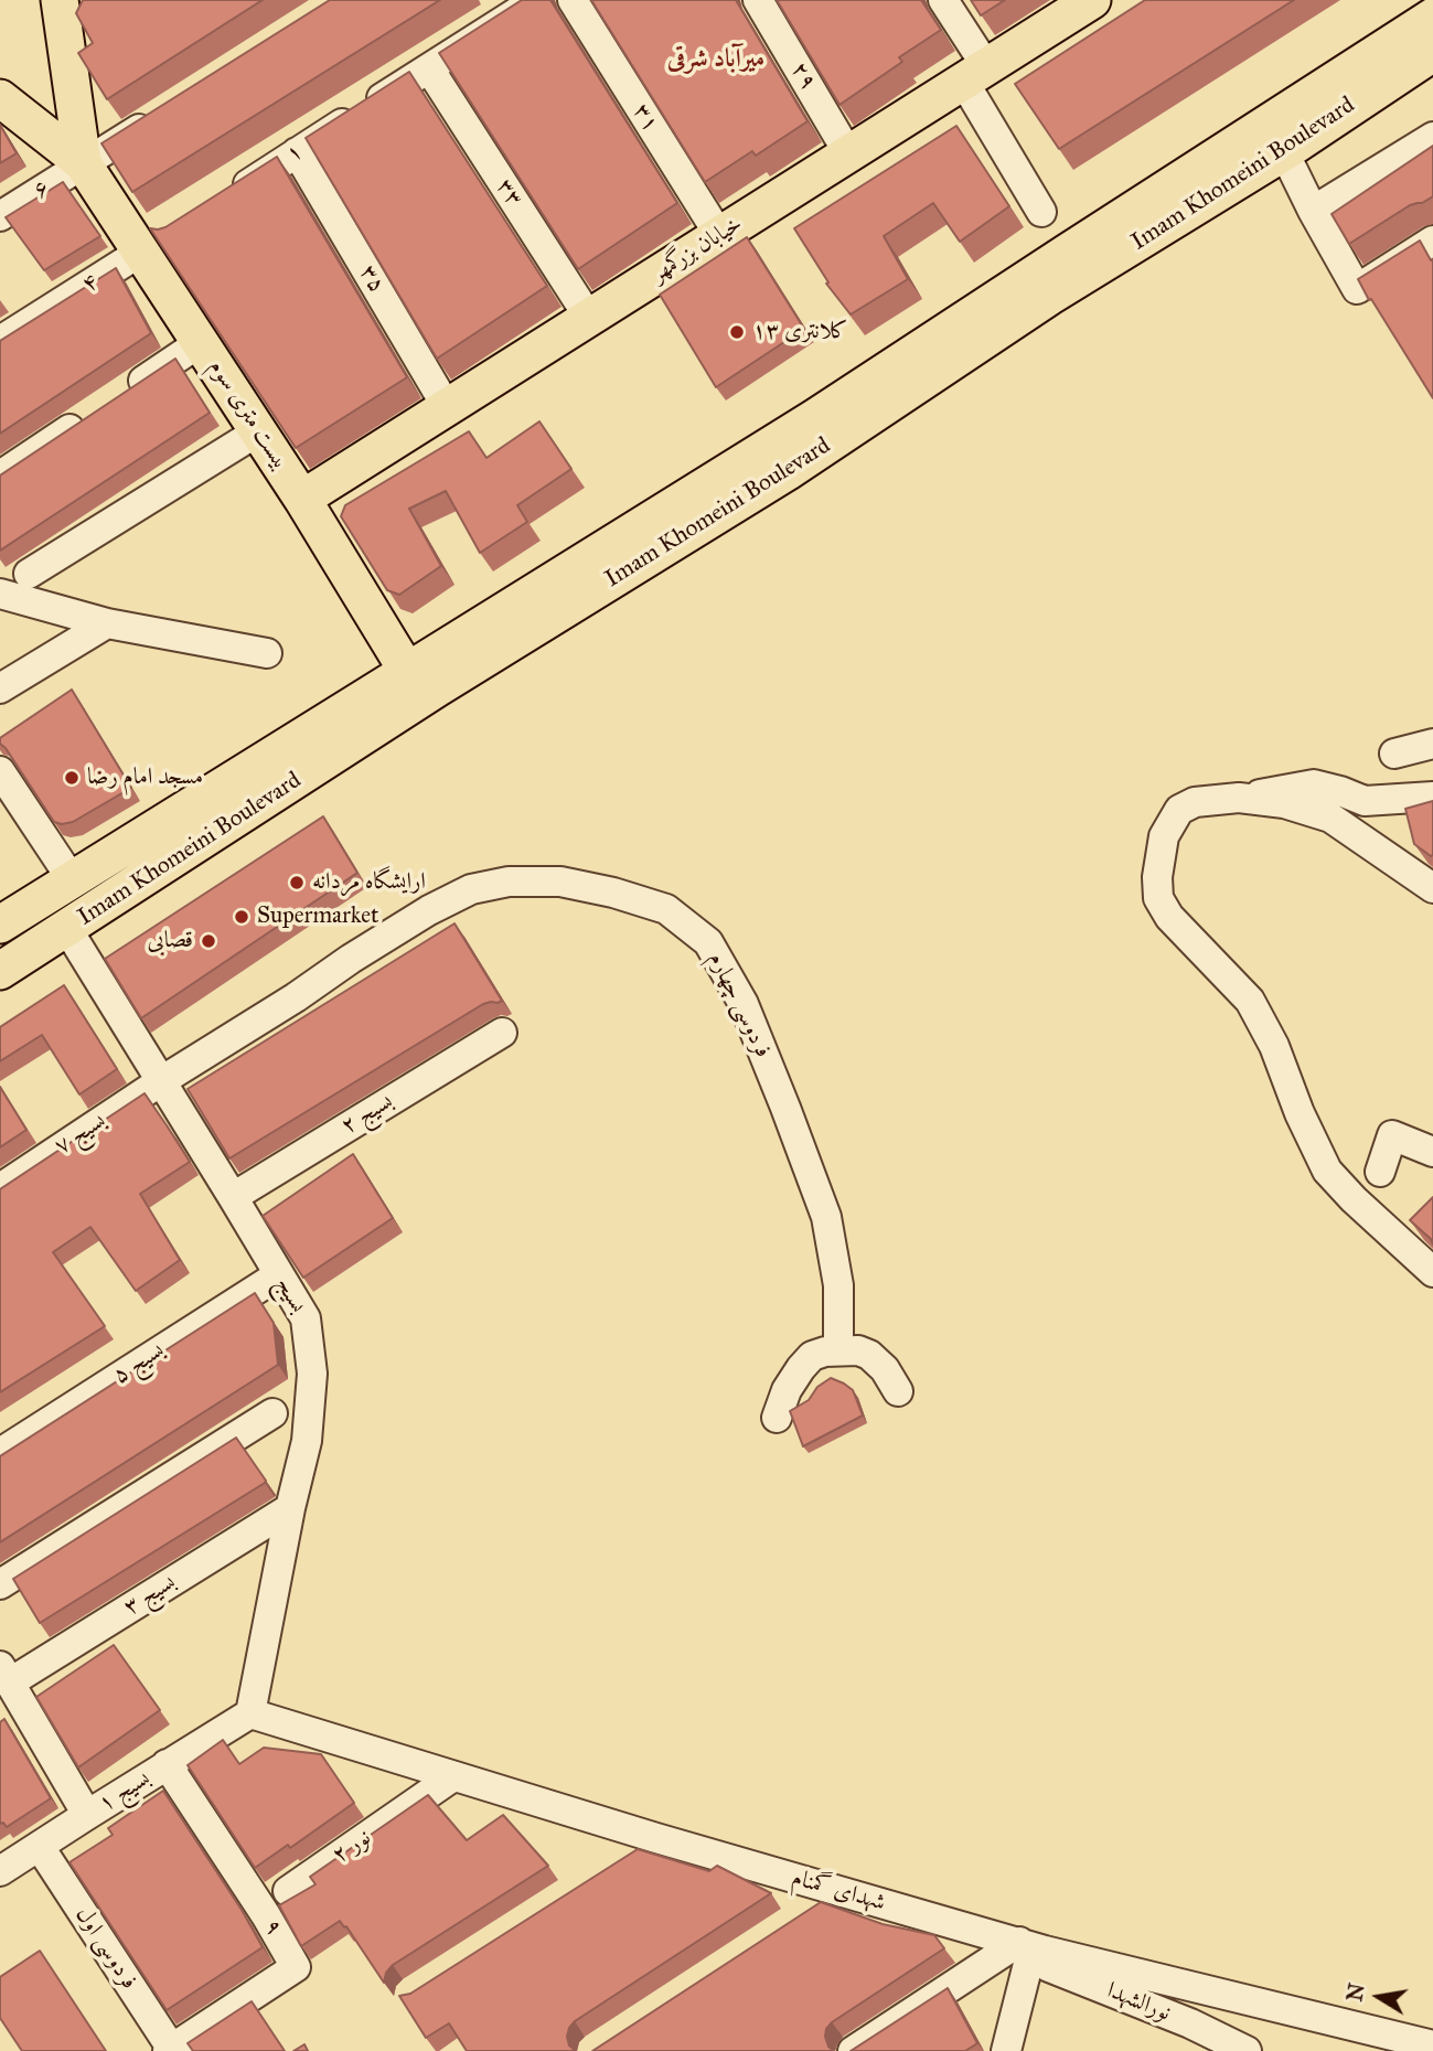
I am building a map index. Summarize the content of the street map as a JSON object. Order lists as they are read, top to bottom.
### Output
{
  "streets": {
    "main road": ["Imam Khomeini Boulevard", "خیابان بزرگمهر", "بیست متری سوم"],
    "street": [
      "۲۹",
      "۳۱",
      "۱",
      "۶",
      "۳۳",
      "۳۵",
      "۴",
      "فردوسی چهارم",
      "بسیج ۲",
      "بسیج ۷",
      "بسیج",
      "بسیج ۵",
      "بسیج ۳",
      "بسیج ۱",
      "نور ۲",
      "شهدای گمنام",
      "۹",
      "فردوسی اول",
      "نورالشهدا"
    ]
  },
  "crossings": [
    ["۲۹", "خیابان بزرگمهر"],
    ["۳۱", "خیابان بزرگمهر"],
    ["۱", "۳۳"],
    ["۱", "۳۵"],
    ["Imam Khomeini Boulevard", "بیست متری سوم"],
    ["Imam Khomeini Boulevard", "بسیج"],
    ["۶", "بیست متری سوم"],
    ["۳۳", "خیابان بزرگمهر"],
    ["خیابان بزرگمهر", "۳۵"],
    ["خیابان بزرگمهر", "بیست متری سوم"],
    ["۴", "بیست متری سوم"],
    ["فردوسی چهارم", "بسیج ۷"],
    ["فردوسی چهارم", "بسیج"],
    ["بسیج ۲", "بسیج"],
    ["بسیج ۷", "بسیج"],
    ["بسیج", "بسیج ۵"],
    ["بسیج", "بسیج ۳"],
    ["بسیج", "بسیج ۱"],
    ["بسیج", "شهدای گمنام"],
    ["بسیج ۱", "شهدای گمنام"],
    ["بسیج ۱", "۹"],
    ["بسیج ۱", "فردوسی اول"],
    ["نور ۲", "شهدای گمنام"],
    ["شهدای گمنام", "نورالشهدا"],
    ["۹", "فردوسی اول"]
  ],
  "districts": ["میرآباد شرقی"],
  "places": [
    "کلانتری ۱۳",
    "مسجد امام رضا",
    "ارایشگاه مردانه",
    "Supermarket",
    "قصابی"
  ],
  "north": "left"
}
